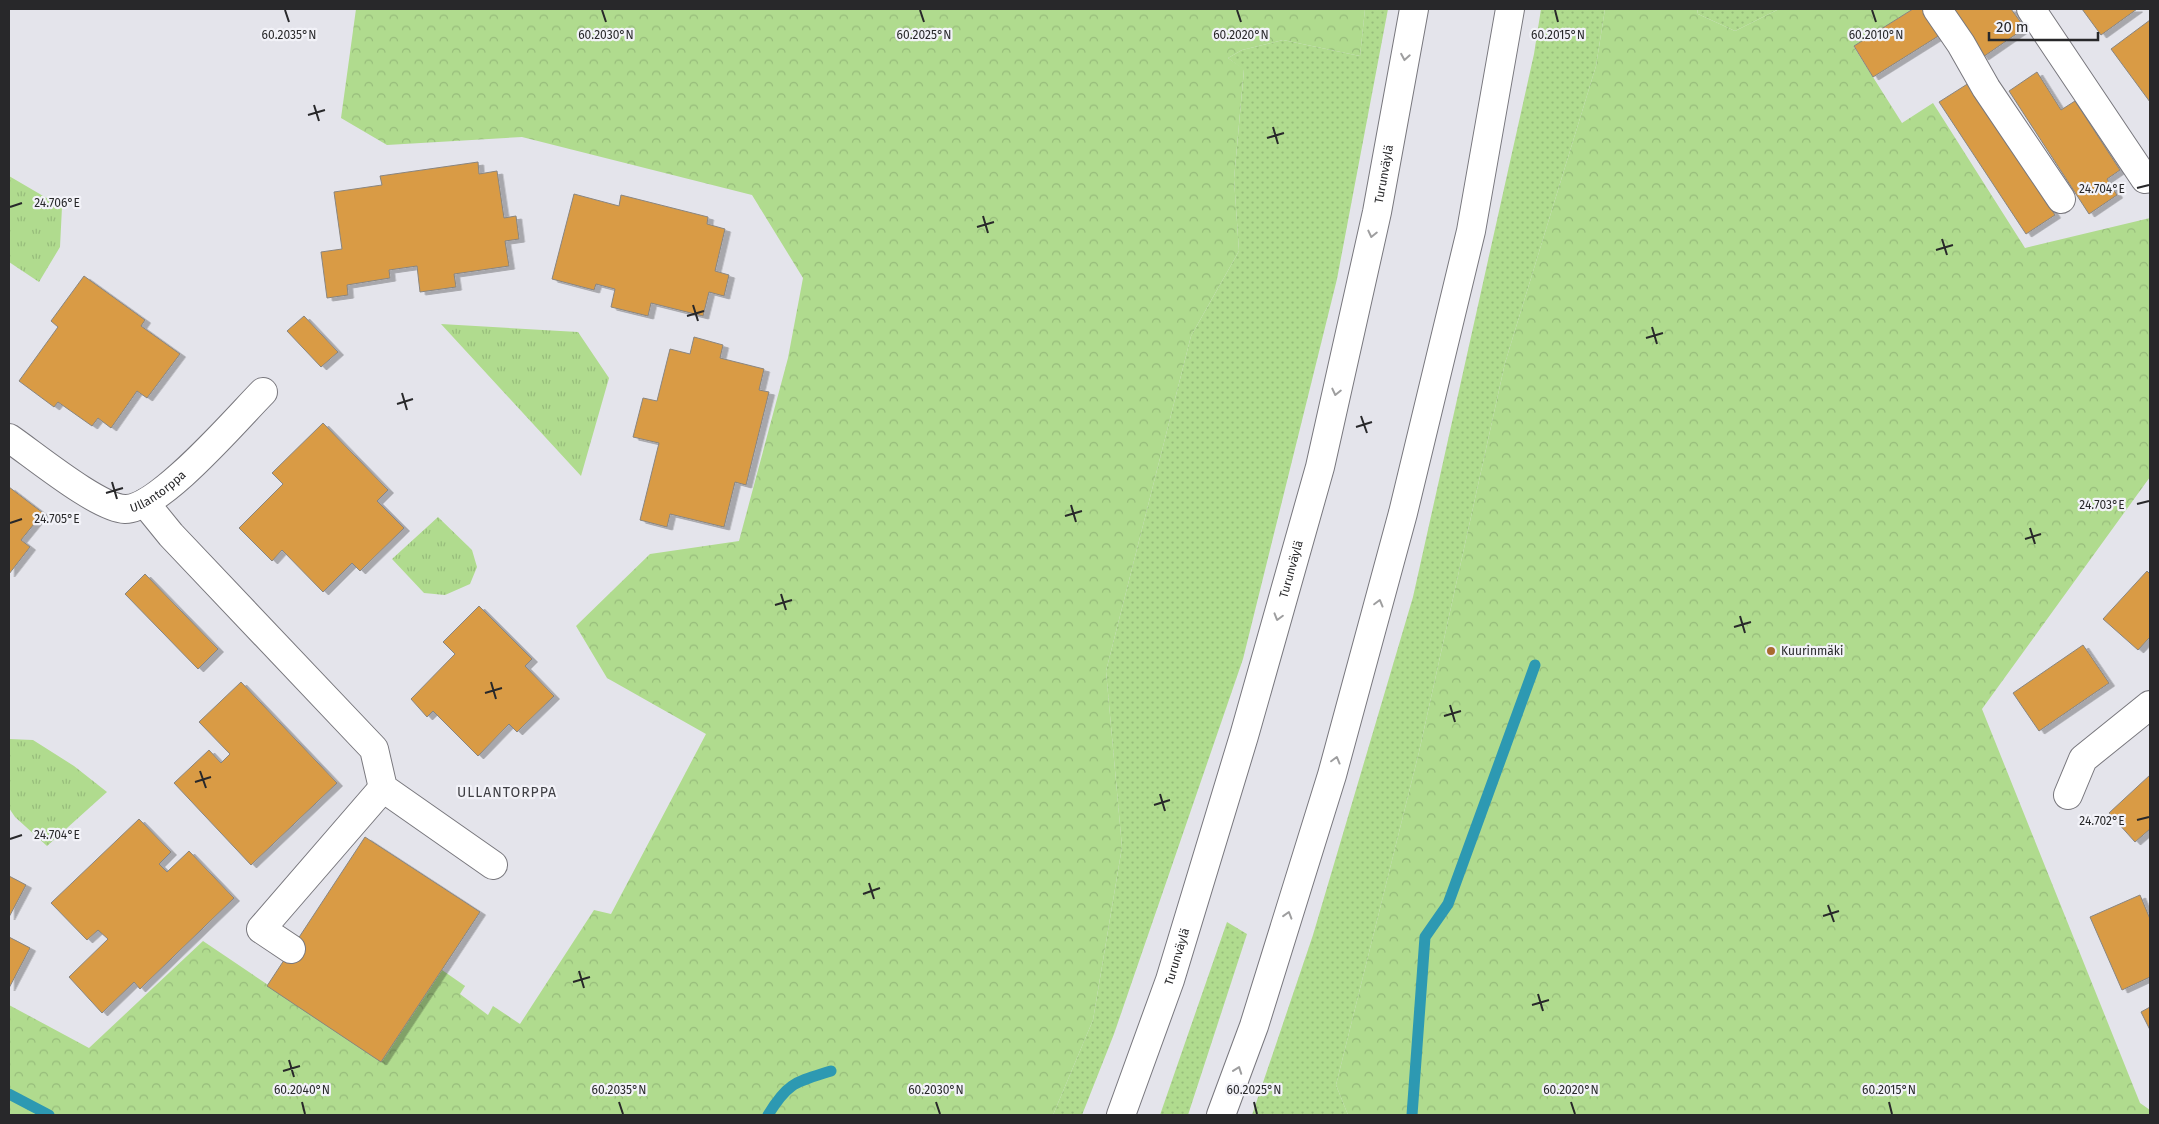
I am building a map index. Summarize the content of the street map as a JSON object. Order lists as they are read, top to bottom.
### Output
{
  "streets": {
    "main road": ["Turunväylä", "Ullantorppa"]
  },
  "districts": ["ULLANTORPPA"],
  "places": ["Kuurinmäki"],
  "scale_bar": "20 m",
  "coordinates": [
    "60.2035°N",
    "60.2030°N",
    "60.2025°N",
    "60.2020°N",
    "60.2015°N",
    "60.2010°N",
    "24.704°E",
    "24.706°E",
    "24.703°E",
    "24.705°E",
    "24.702°E",
    "60.2040°N"
  ]
}
